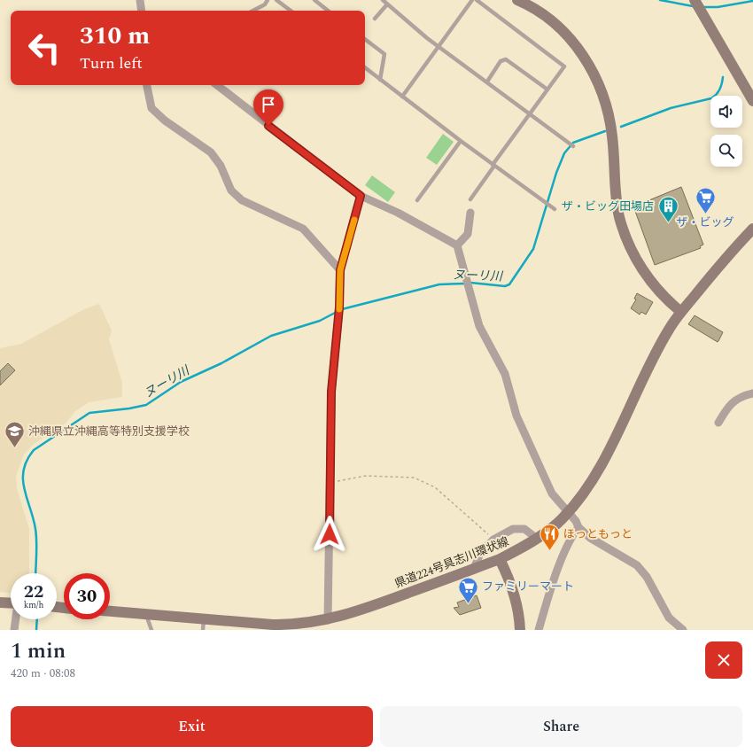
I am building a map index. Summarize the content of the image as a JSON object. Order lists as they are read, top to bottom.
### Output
{
  "streets": {
    "main road": ["県道224号具志川環状線"]
  },
  "water": ["ヌーリ川"],
  "places": {
    "supermarket": ["ザ・ビッグ", "ファミリーマート"],
    "building": ["ザ・ビッグ田場店"],
    "school or university": ["沖縄県立沖縄高等特別支援学校"],
    "restaurant": ["ほっともっと"]
  },
  "page": {
    "turn": ["310 m", "Turn left"],
    "speed": "22 km/h",
    "limit": "30",
    "heading": ["1 min", "420 m · 08:08"],
    "buttons": ["Exit", "Share"]
  }
}
